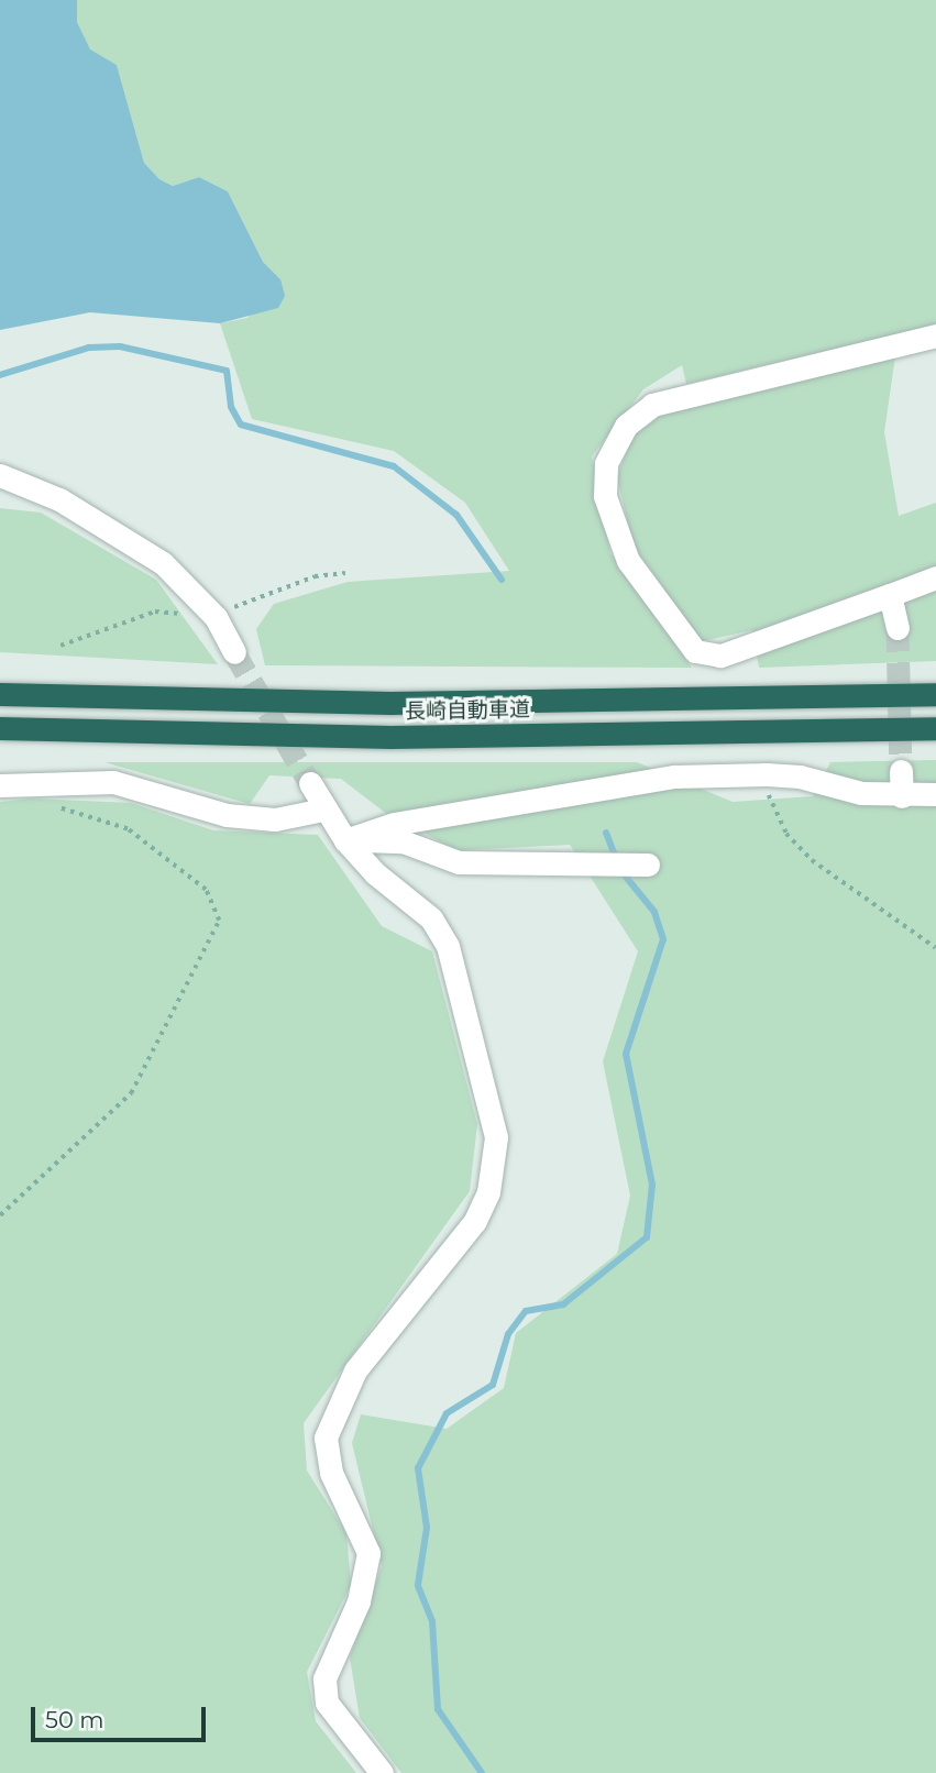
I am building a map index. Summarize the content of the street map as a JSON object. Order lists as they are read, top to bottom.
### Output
{
  "streets": {
    "highway": ["長崎自動車道"]
  },
  "scale_bar": "50 m"
}
